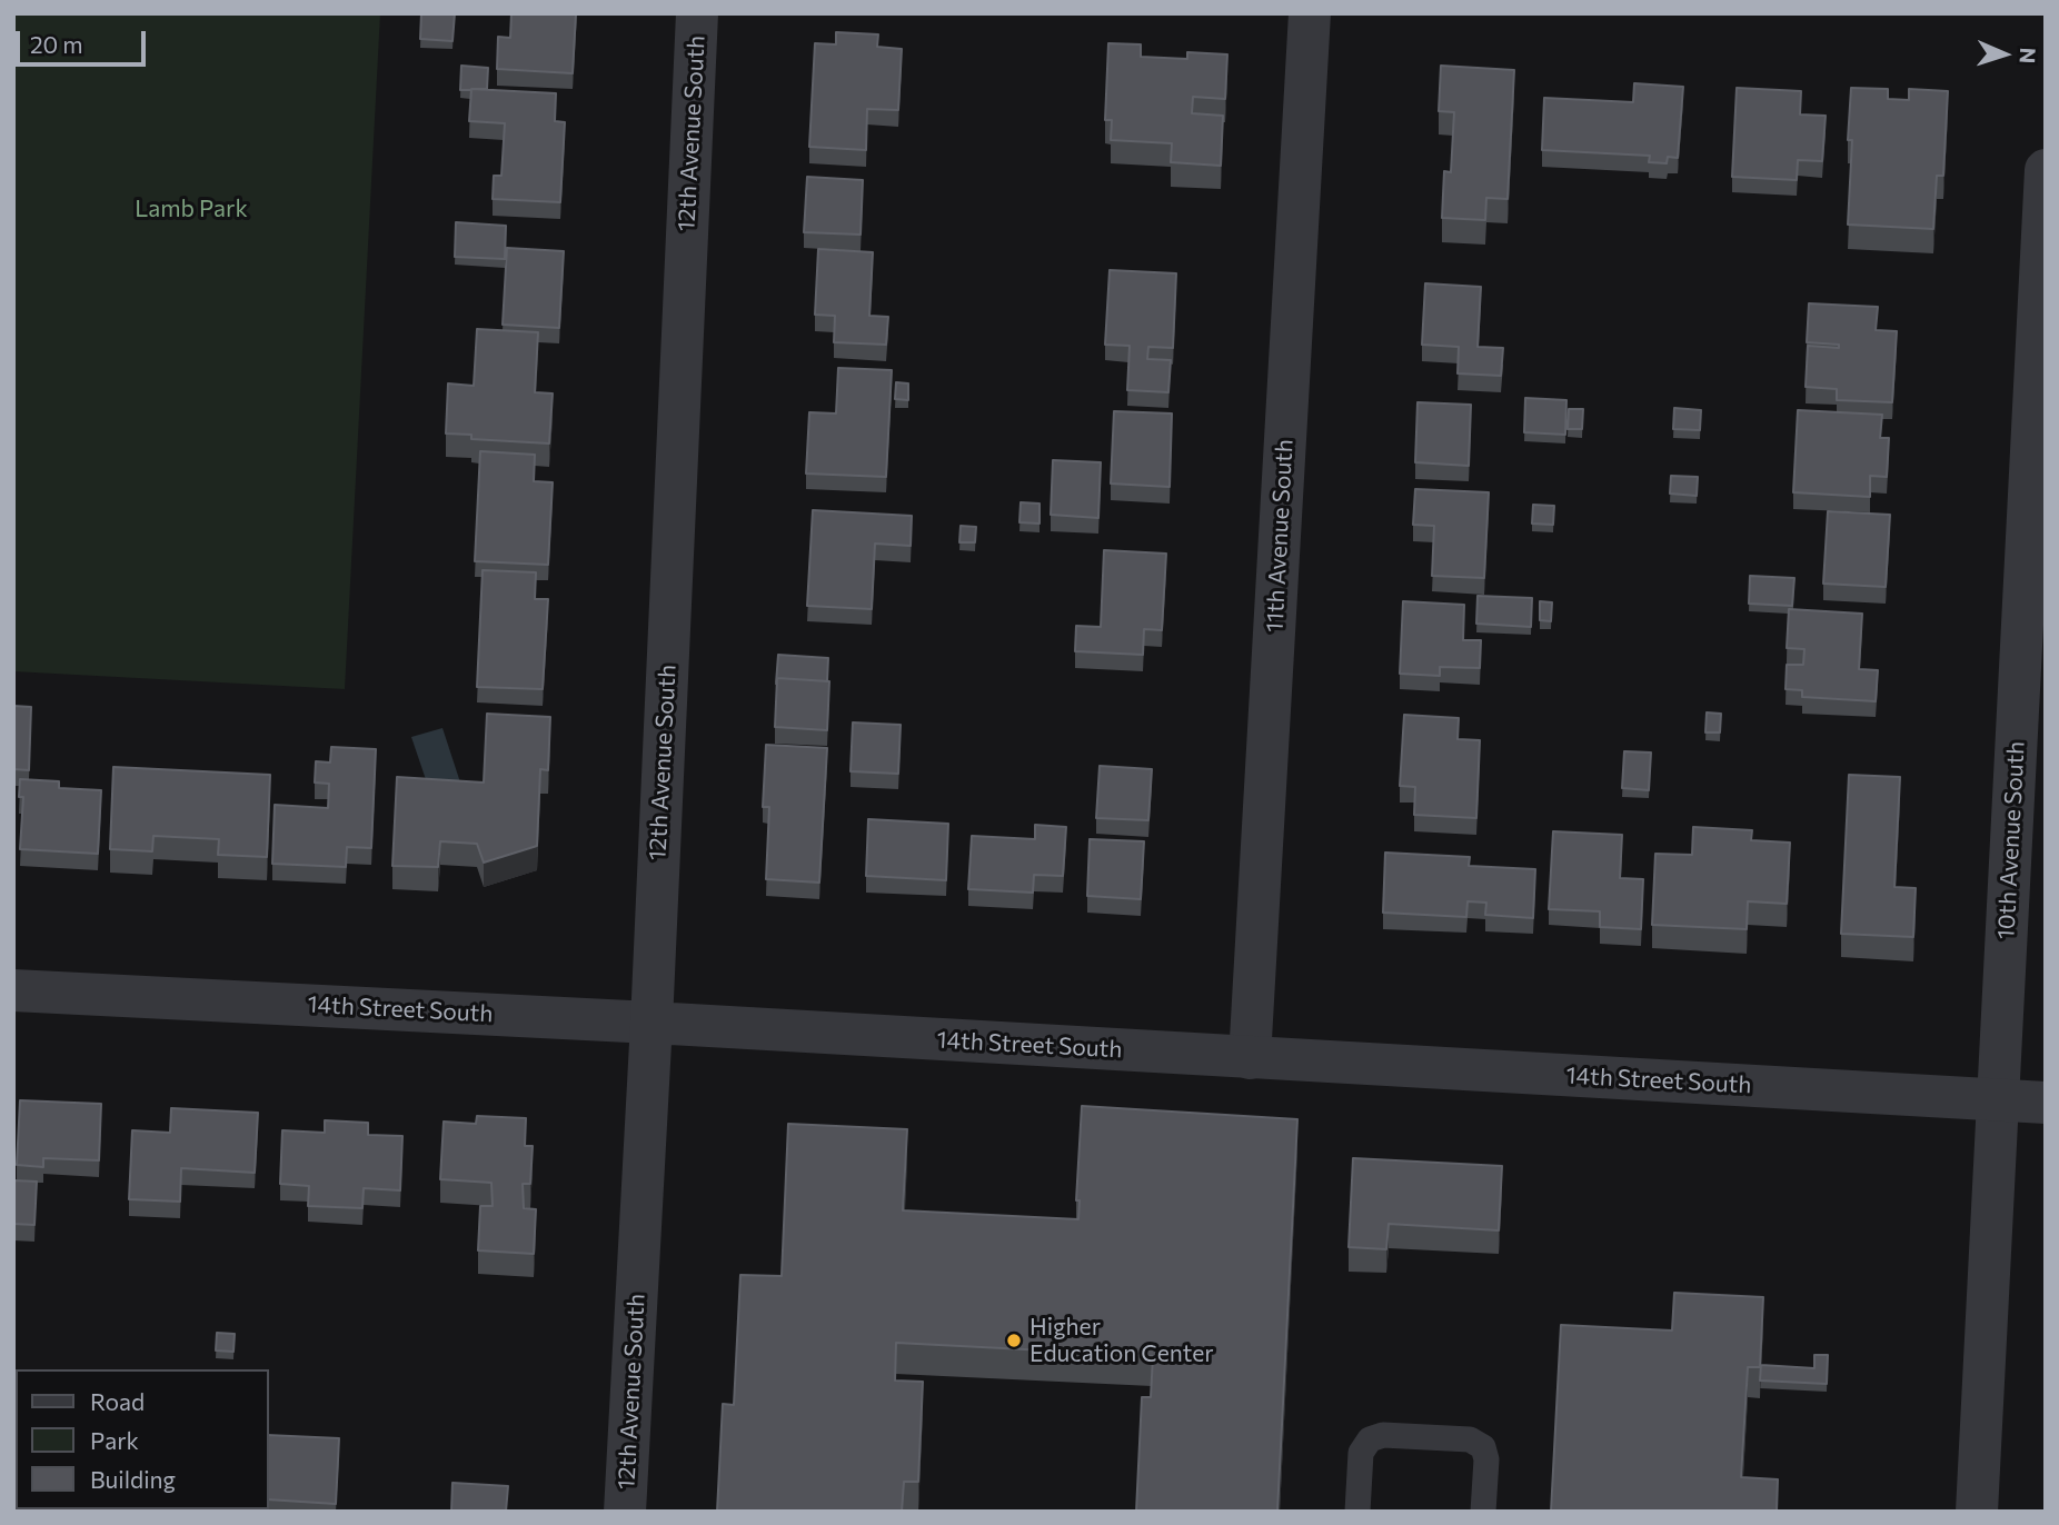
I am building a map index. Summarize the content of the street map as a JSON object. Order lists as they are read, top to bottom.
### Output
{
  "streets": {
    "street": [
      "12th Avenue South",
      "11th Avenue South",
      "10th Avenue South",
      "14th Street South"
    ]
  },
  "crossings": [
    ["12th Avenue South", "14th Street South"],
    ["11th Avenue South", "14th Street South"],
    ["10th Avenue South", "14th Street South"]
  ],
  "parks": ["Lamb Park"],
  "places": ["Higher Education Center"],
  "legend": ["Road", "Park", "Building"],
  "scale_bar": "20 m",
  "north": "right"
}
